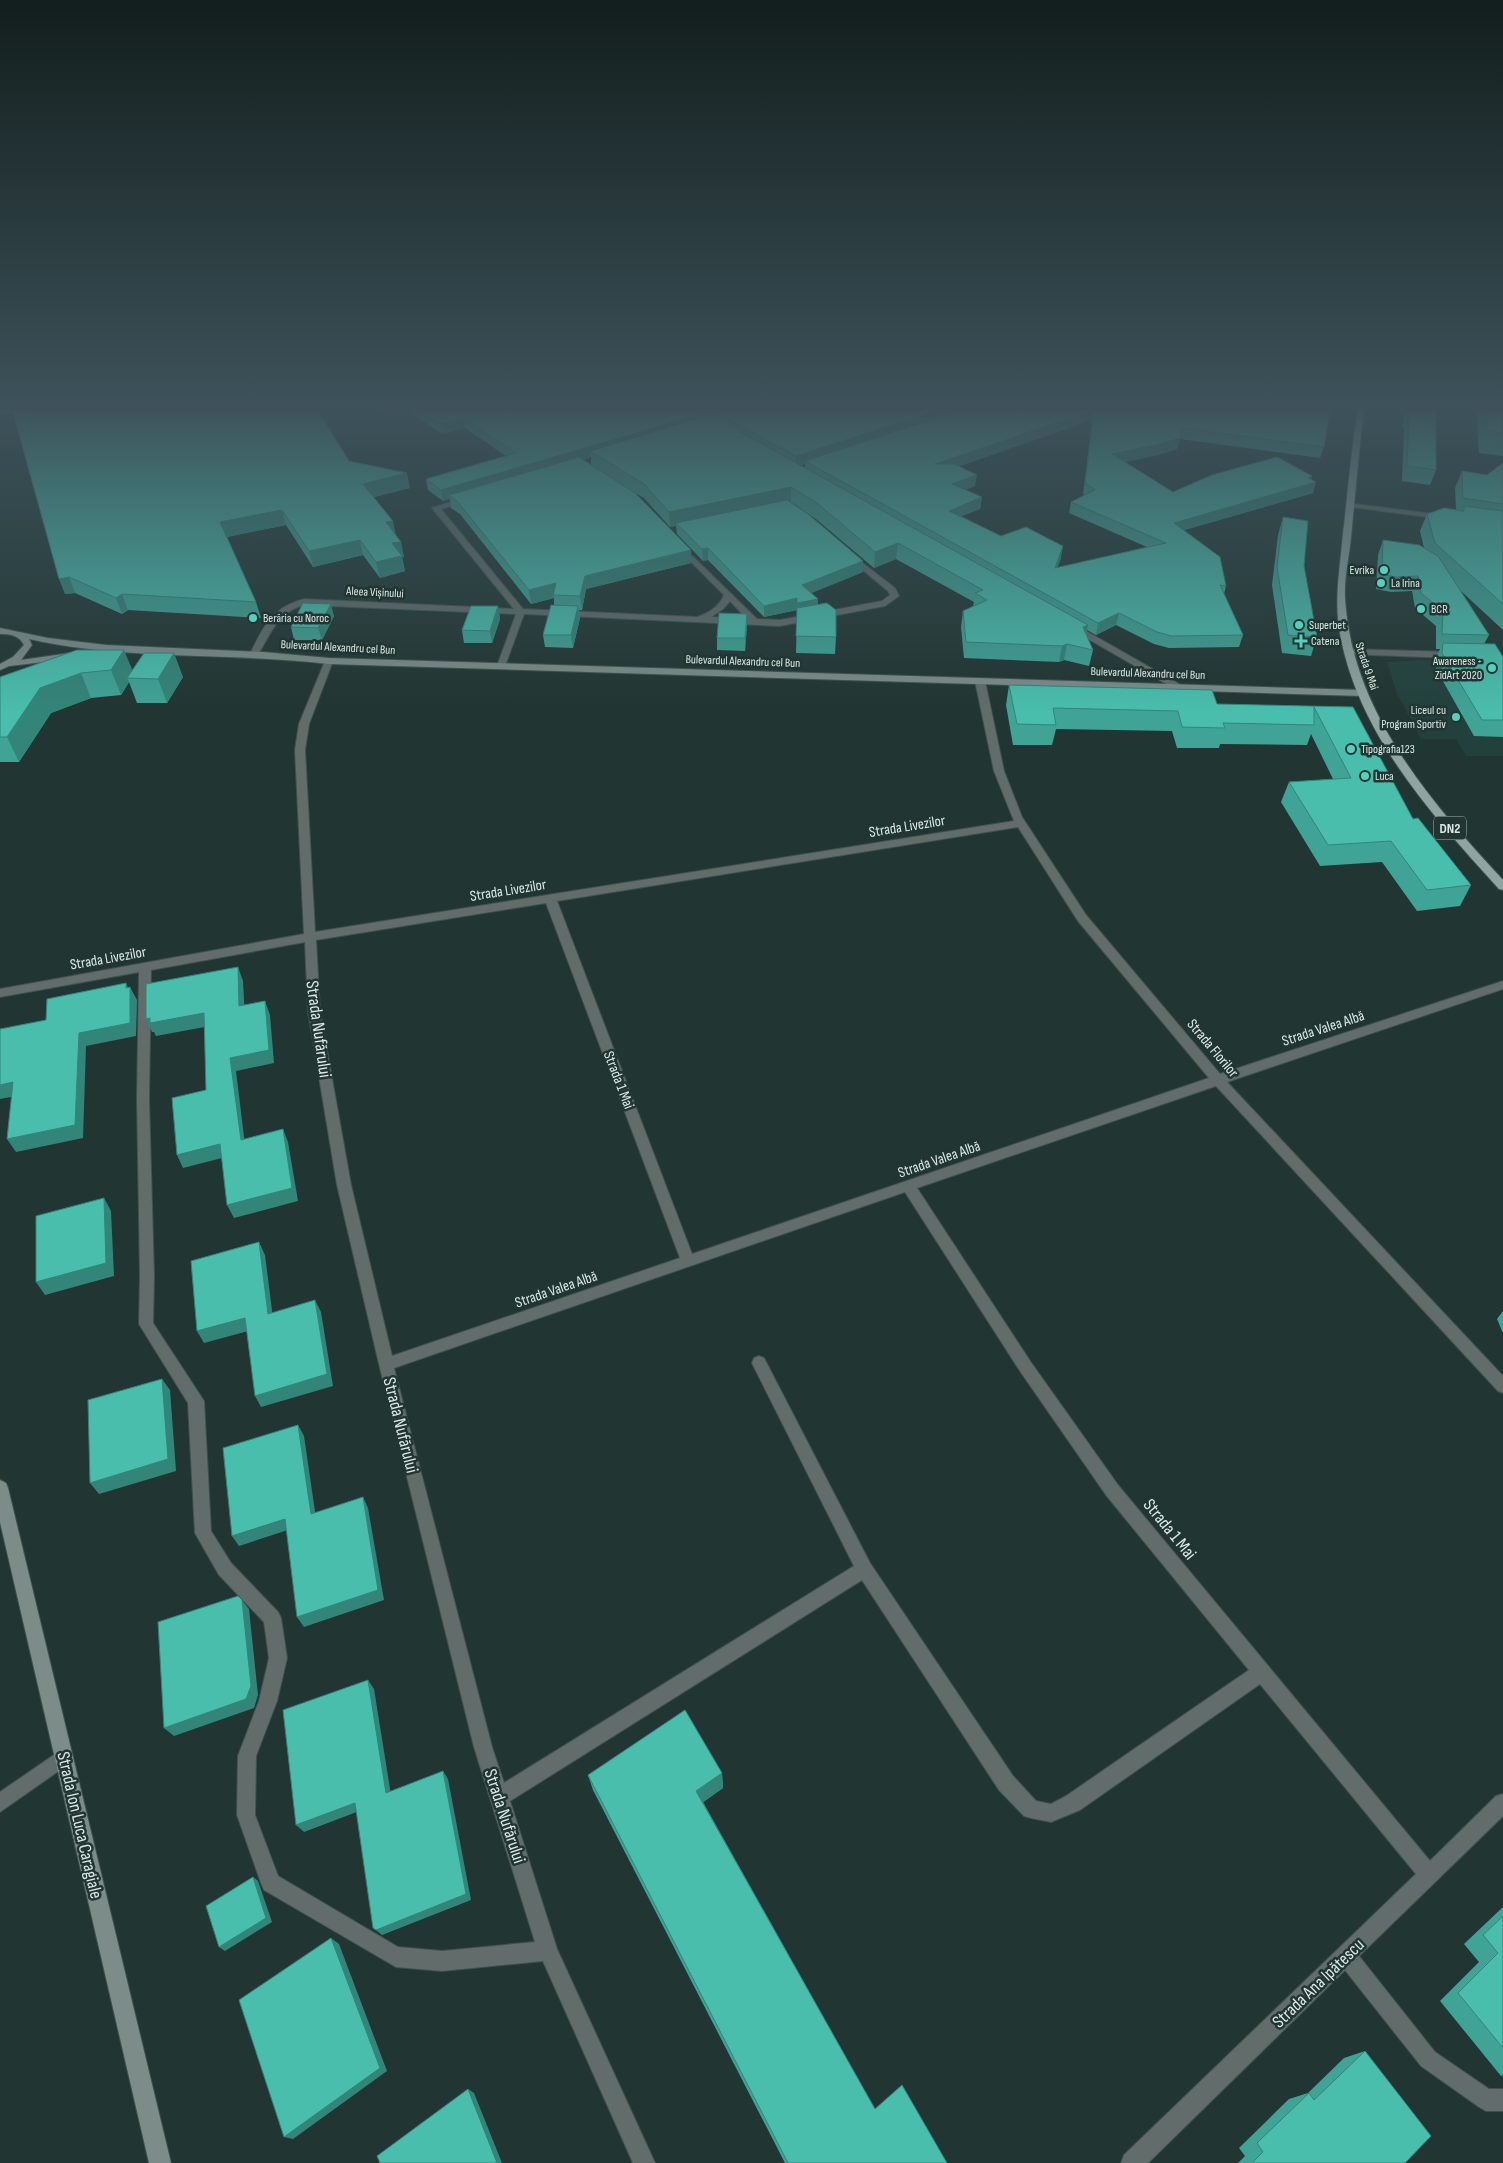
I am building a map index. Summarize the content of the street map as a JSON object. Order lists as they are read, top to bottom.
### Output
{
  "streets": {
    "main road": [
      "Bulevardul Alexandru cel Bun",
      "Strada 9 Mai",
      "DN2",
      "Strada Ion Luca Caragiale"
    ],
    "street": [
      "Aleea Vișinului",
      "Strada Livezilor",
      "Strada Valea Albă",
      "Strada Nufărului",
      "Strada Florilor",
      "Strada 1 Mai",
      "Strada Ana Ipătescu"
    ]
  },
  "crossings": [
    ["Aleea Vișinului", "Bulevardul Alexandru cel Bun"],
    ["Bulevardul Alexandru cel Bun", "Strada 9 Mai"],
    ["Bulevardul Alexandru cel Bun", "Strada Nufărului"],
    ["Bulevardul Alexandru cel Bun", "Strada Florilor"],
    ["Strada Livezilor", "Strada Nufărului"],
    ["Strada Livezilor", "Strada Florilor"],
    ["Strada Livezilor", "Strada 1 Mai"],
    ["Strada Valea Albă", "Strada Nufărului"],
    ["Strada Valea Albă", "Strada Florilor"],
    ["Strada Valea Albă", "Strada 1 Mai"],
    ["Strada 1 Mai", "Strada Ana Ipătescu"]
  ],
  "places": {
    "other": [
      "Evrika",
      "La Irina",
      "BCR",
      "Berăria cu Noroc",
      "Superbet",
      "Awareness - ZidArt 2020",
      "Liceul cu Program Sportiv",
      "Tipografia123",
      "Luca"
    ],
    "health": ["Catena"]
  }
}
